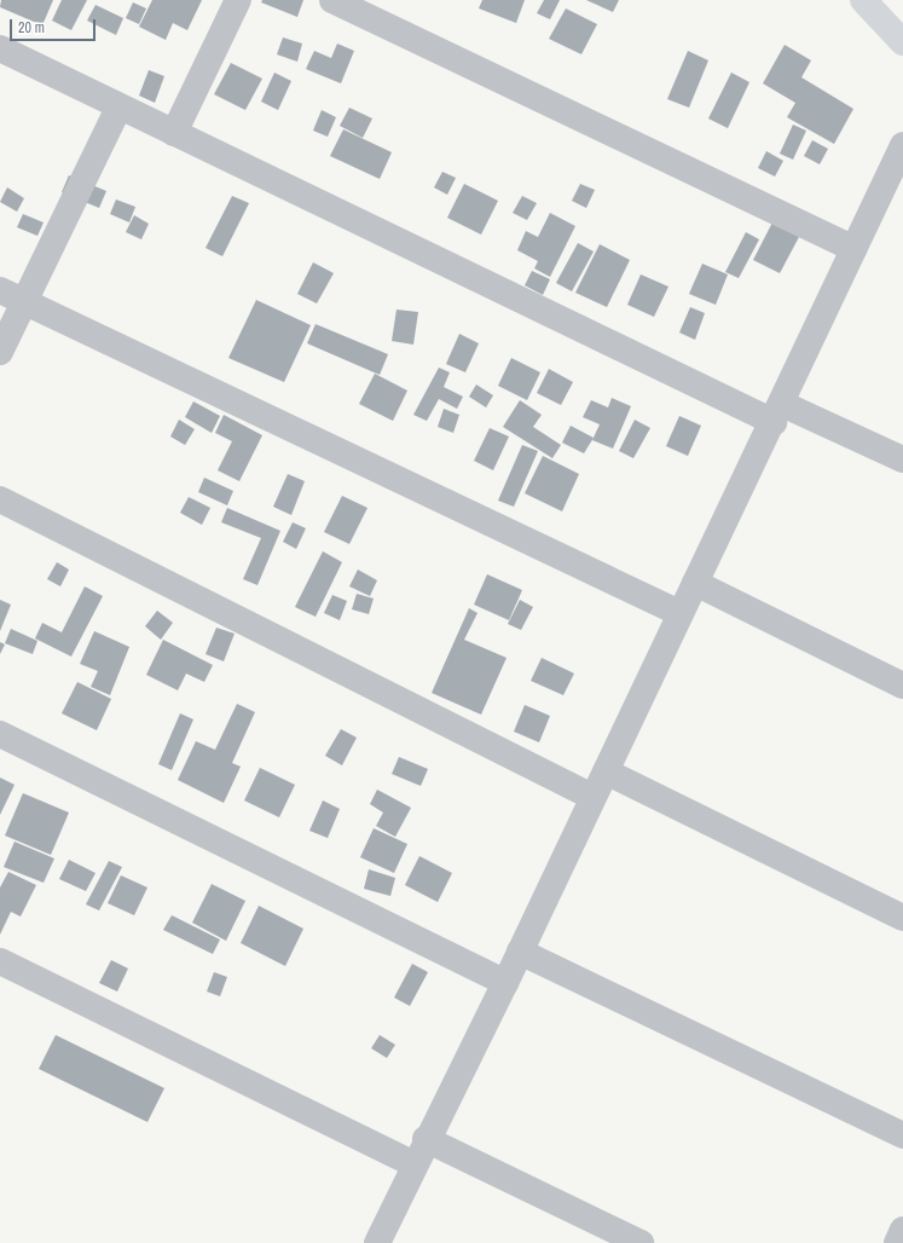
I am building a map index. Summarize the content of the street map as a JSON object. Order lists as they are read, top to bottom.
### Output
{
  "scale_bar": "20 m"
}
